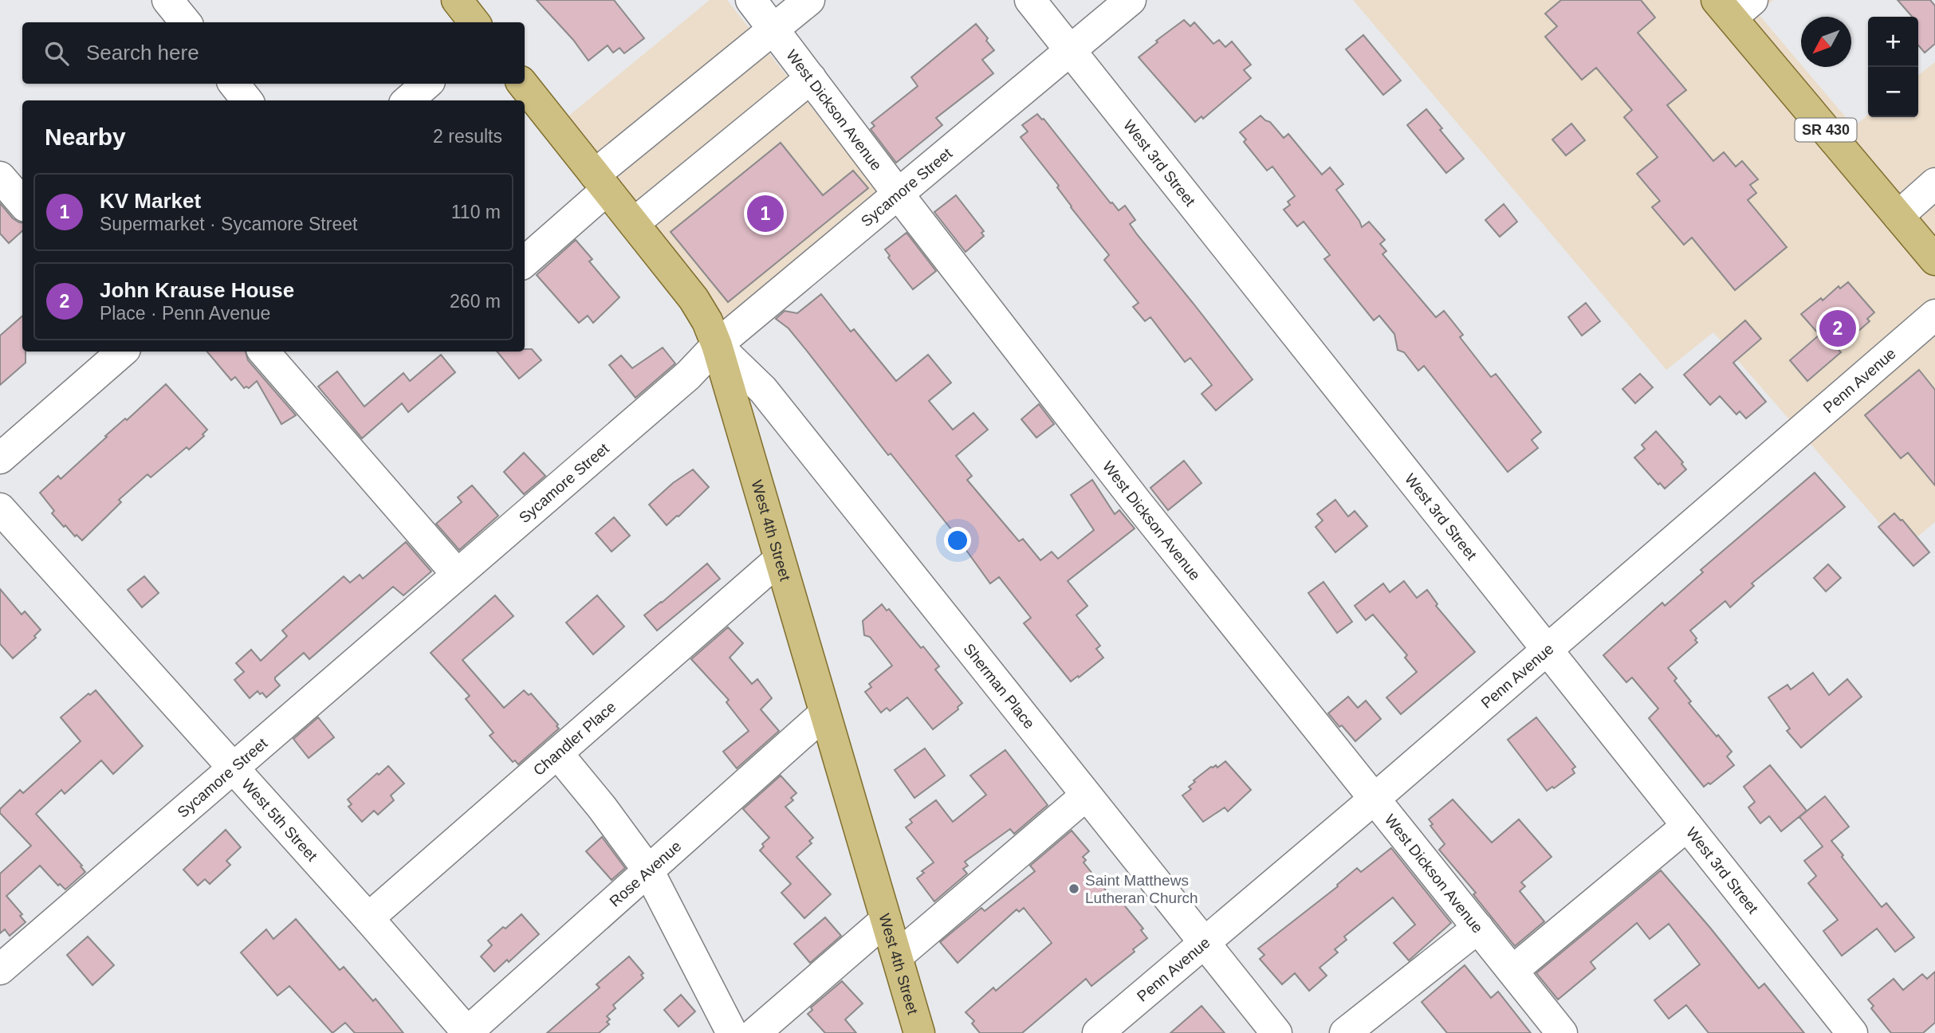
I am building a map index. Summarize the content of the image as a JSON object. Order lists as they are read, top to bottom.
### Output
{
  "streets": {
    "main road": ["SR 430", "West 4th Street"],
    "street": [
      "West Dickson Avenue",
      "West 3rd Street",
      "Sycamore Street",
      "Penn Avenue",
      "Sherman Place",
      "Chandler Place",
      "West 5th Street",
      "Rose Avenue"
    ]
  },
  "crossings": [
    ["West Dickson Avenue", "Sycamore Street"],
    ["West Dickson Avenue", "Penn Avenue"],
    ["West 3rd Street", "Sycamore Street"],
    ["West 3rd Street", "Penn Avenue"],
    ["Sycamore Street", "West 4th Street"],
    ["Sycamore Street", "Sherman Place"],
    ["Sycamore Street", "West 5th Street"],
    ["Penn Avenue", "Sherman Place"],
    ["West 4th Street", "Sherman Place"],
    ["West 4th Street", "Chandler Place"],
    ["West 4th Street", "Rose Avenue"],
    ["Chandler Place", "West 5th Street"],
    ["West 5th Street", "Rose Avenue"]
  ],
  "places": ["Saint Matthews Lutheran Church"],
  "north": "bottom left",
  "page": {
    "map_buttons": ["+", "−"],
    "search": "Search here",
    "heading": ["Nearby", "2 results"],
    "list": [
      {
        "mark": "1",
        "name": "KV Market",
        "note": "Supermarket · Sycamore Street",
        "value": "110 m"
      },
      {
        "mark": "2",
        "name": "John Krause House",
        "note": "Place · Penn Avenue",
        "value": "260 m"
      }
    ],
    "pins": ["1", "2"]
  }
}
